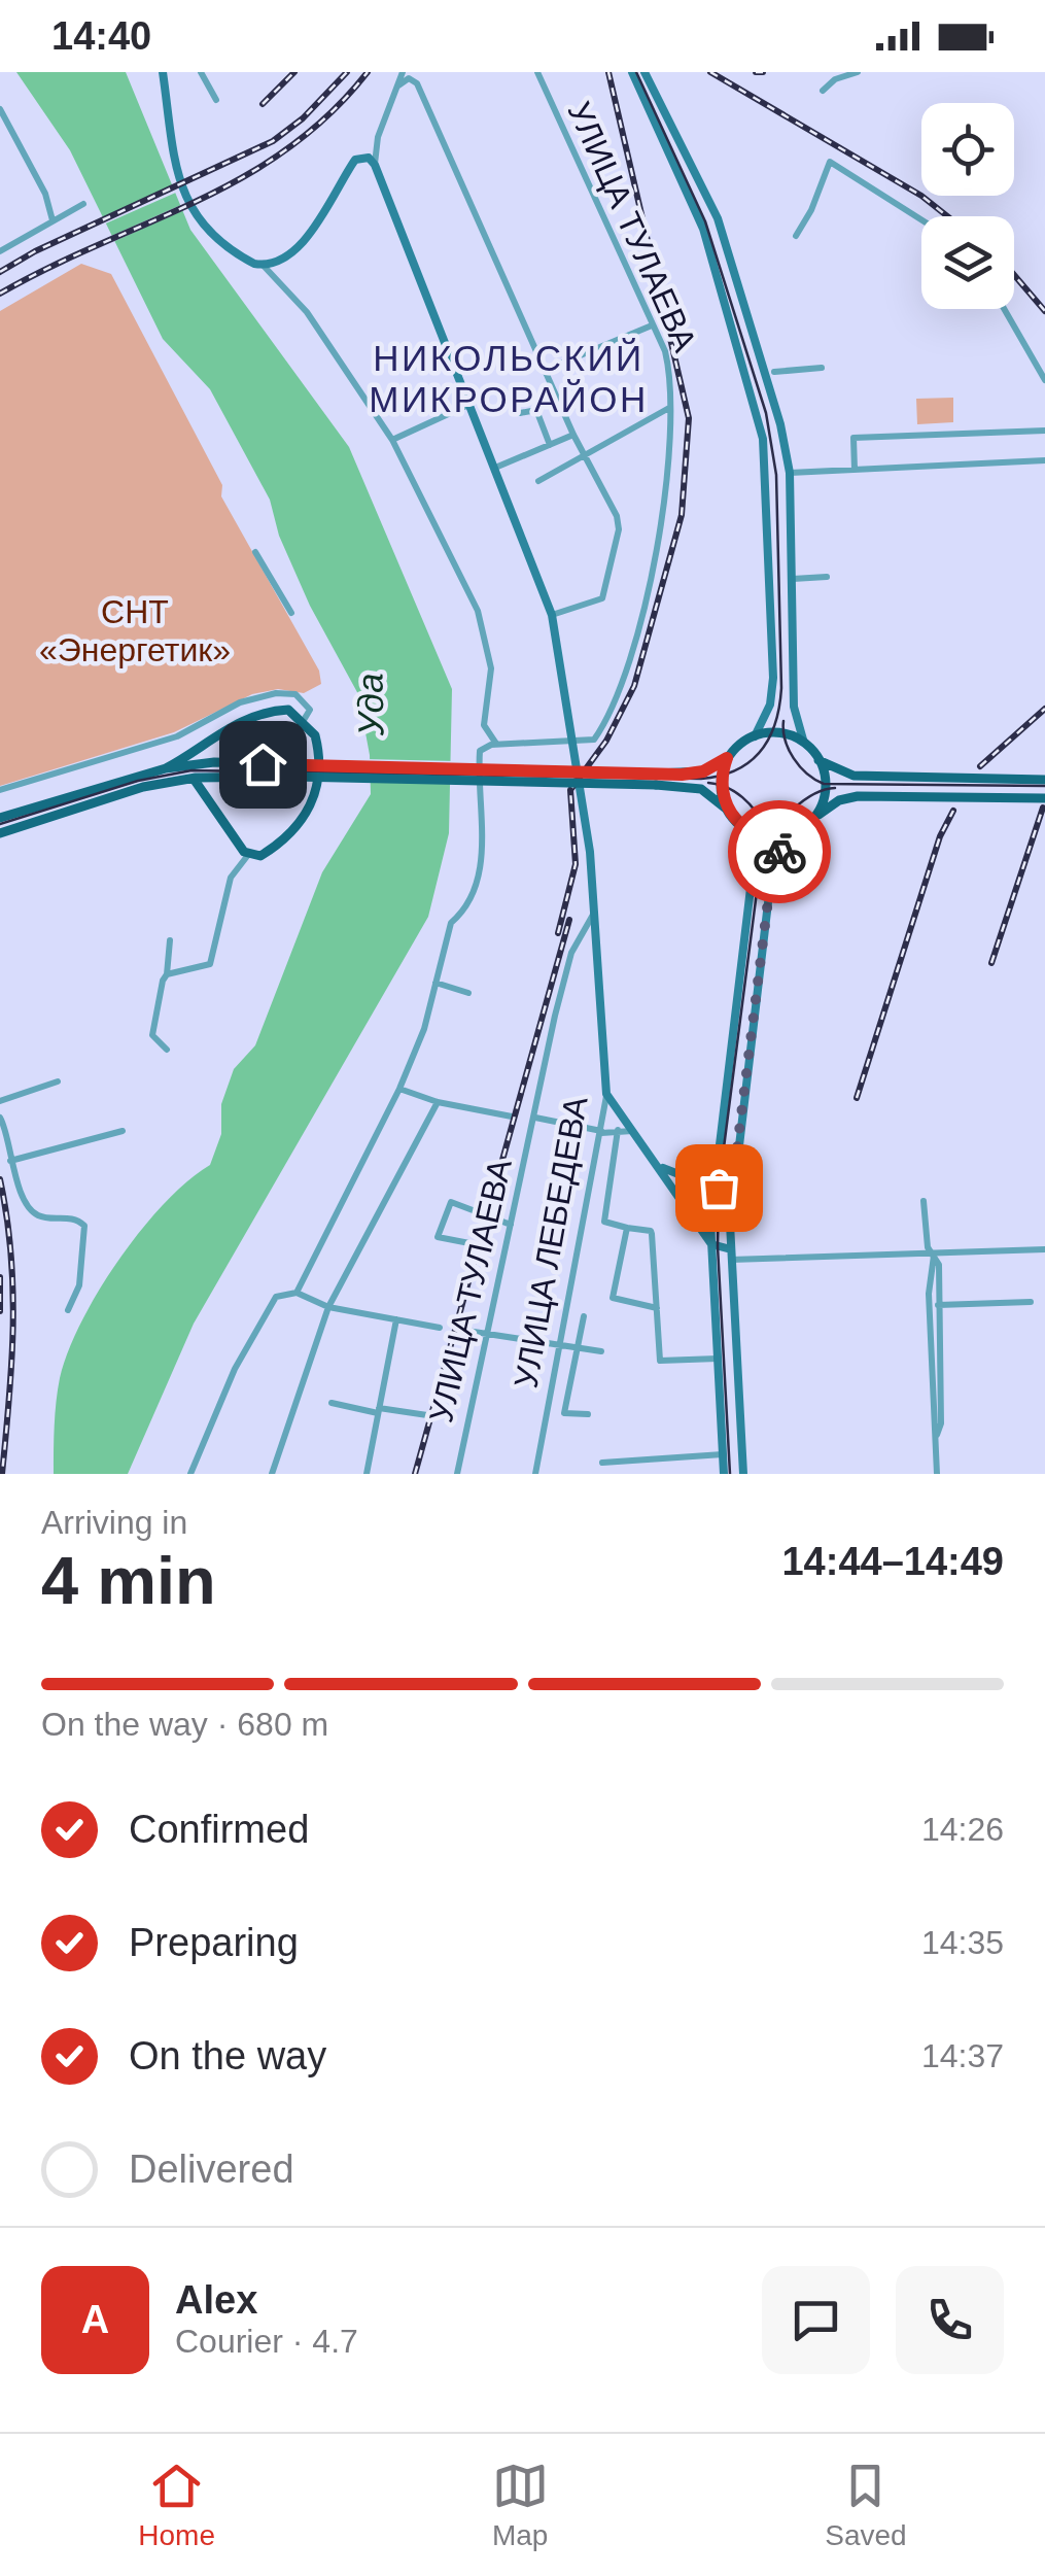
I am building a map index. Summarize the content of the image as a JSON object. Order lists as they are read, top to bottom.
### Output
{
  "streets": {
    "main road": ["УЛИЦА ЛЕБЕДЕВА"],
    "street": ["УЛИЦА ТУЛАЕВА"]
  },
  "crossings": [
    ["УЛИЦА ТУЛАЕВА", "УЛИЦА ЛЕБЕДЕВА"]
  ],
  "districts": ["НИКОЛЬСКИЙ МИКРОРАЙОН"],
  "water": ["Уда"],
  "parks": ["СНТ «Энергетик»"],
  "page": {
    "status": "14:40",
    "heading": ["4 min", "Arriving in", "14:44–14:49"],
    "panel": ["Alex", "Courier · 4.7"],
    "bar": "On the way · 680 m",
    "list": [
      ["Confirmed", "14:26"],
      ["Preparing", "14:35"],
      ["On the way", "14:37"],
      "Delivered"
    ],
    "round": "A",
    "tabs": ["Home", "Map", "Saved"]
  }
}
